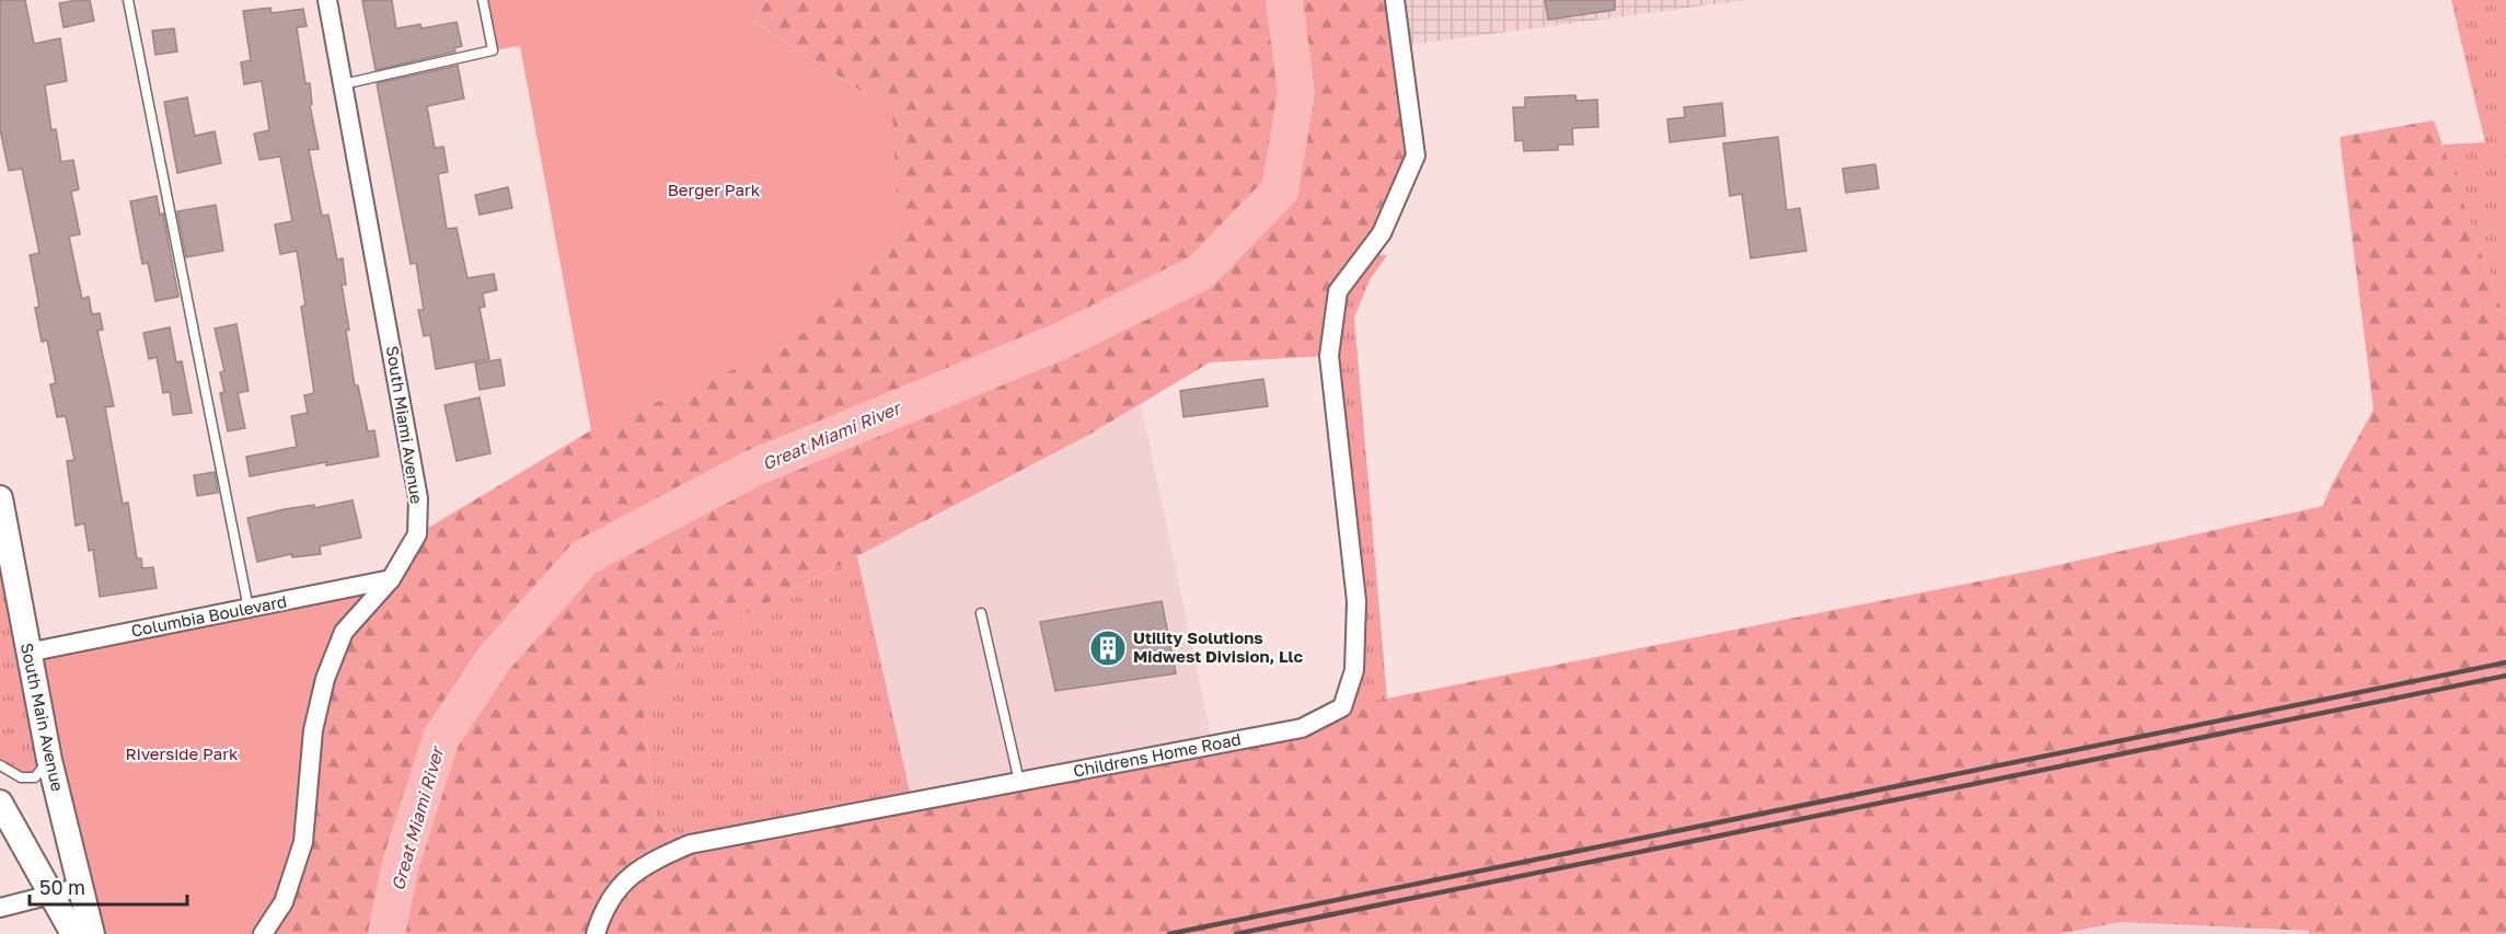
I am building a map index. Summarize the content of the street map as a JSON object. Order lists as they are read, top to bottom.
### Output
{
  "streets": {
    "main road": ["South Main Avenue"],
    "street": ["South Miami Avenue", "Columbia Boulevard", "Childrens Home Road"]
  },
  "crossings": [
    ["South Miami Avenue", "Columbia Boulevard"],
    ["Columbia Boulevard", "South Main Avenue"]
  ],
  "water": ["Great Miami River"],
  "parks": ["Berger Park", "Riverside Park"],
  "places": {
    "building": ["Utility Solutions Midwest Division, Llc"]
  },
  "scale_bar": "50 m"
}
